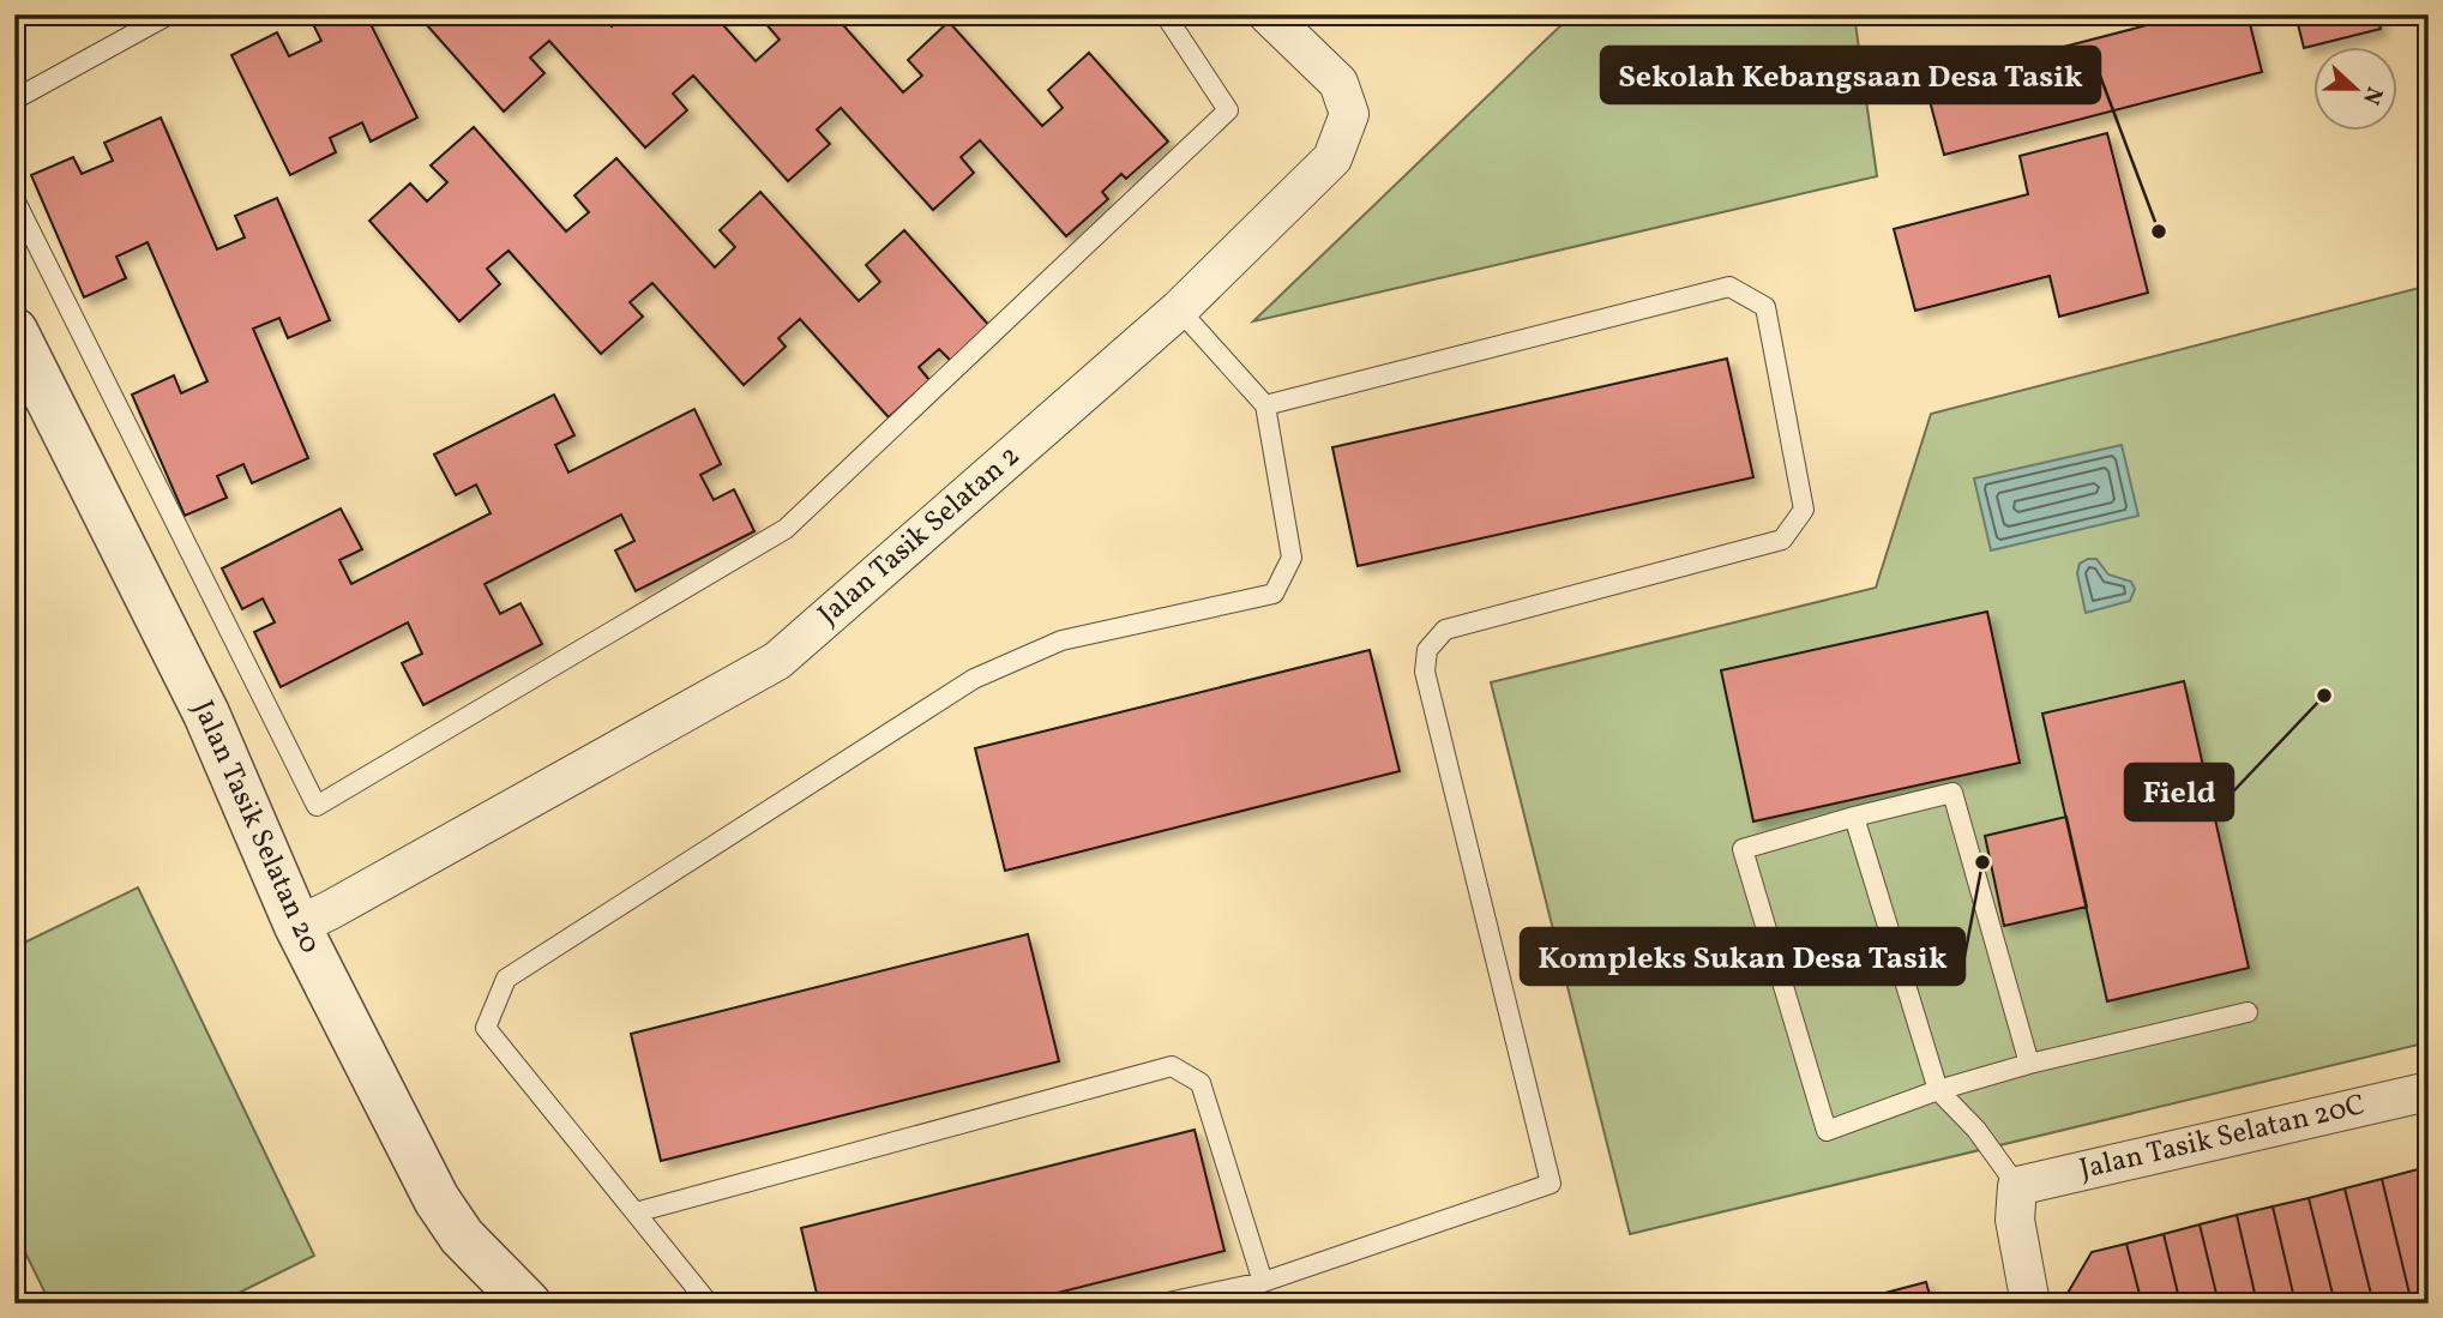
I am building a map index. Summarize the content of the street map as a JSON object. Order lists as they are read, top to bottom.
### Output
{
  "streets": {
    "street": ["Jalan Tasik Selatan 2", "Jalan Tasik Selatan 20", "Jalan Tasik Selatan 20C"]
  },
  "crossings": [
    ["Jalan Tasik Selatan 2", "Jalan Tasik Selatan 20"]
  ],
  "places": ["Sekolah Kebangsaan Desa Tasik", "Field", "Kompleks Sukan Desa Tasik"],
  "north": "right"
}
